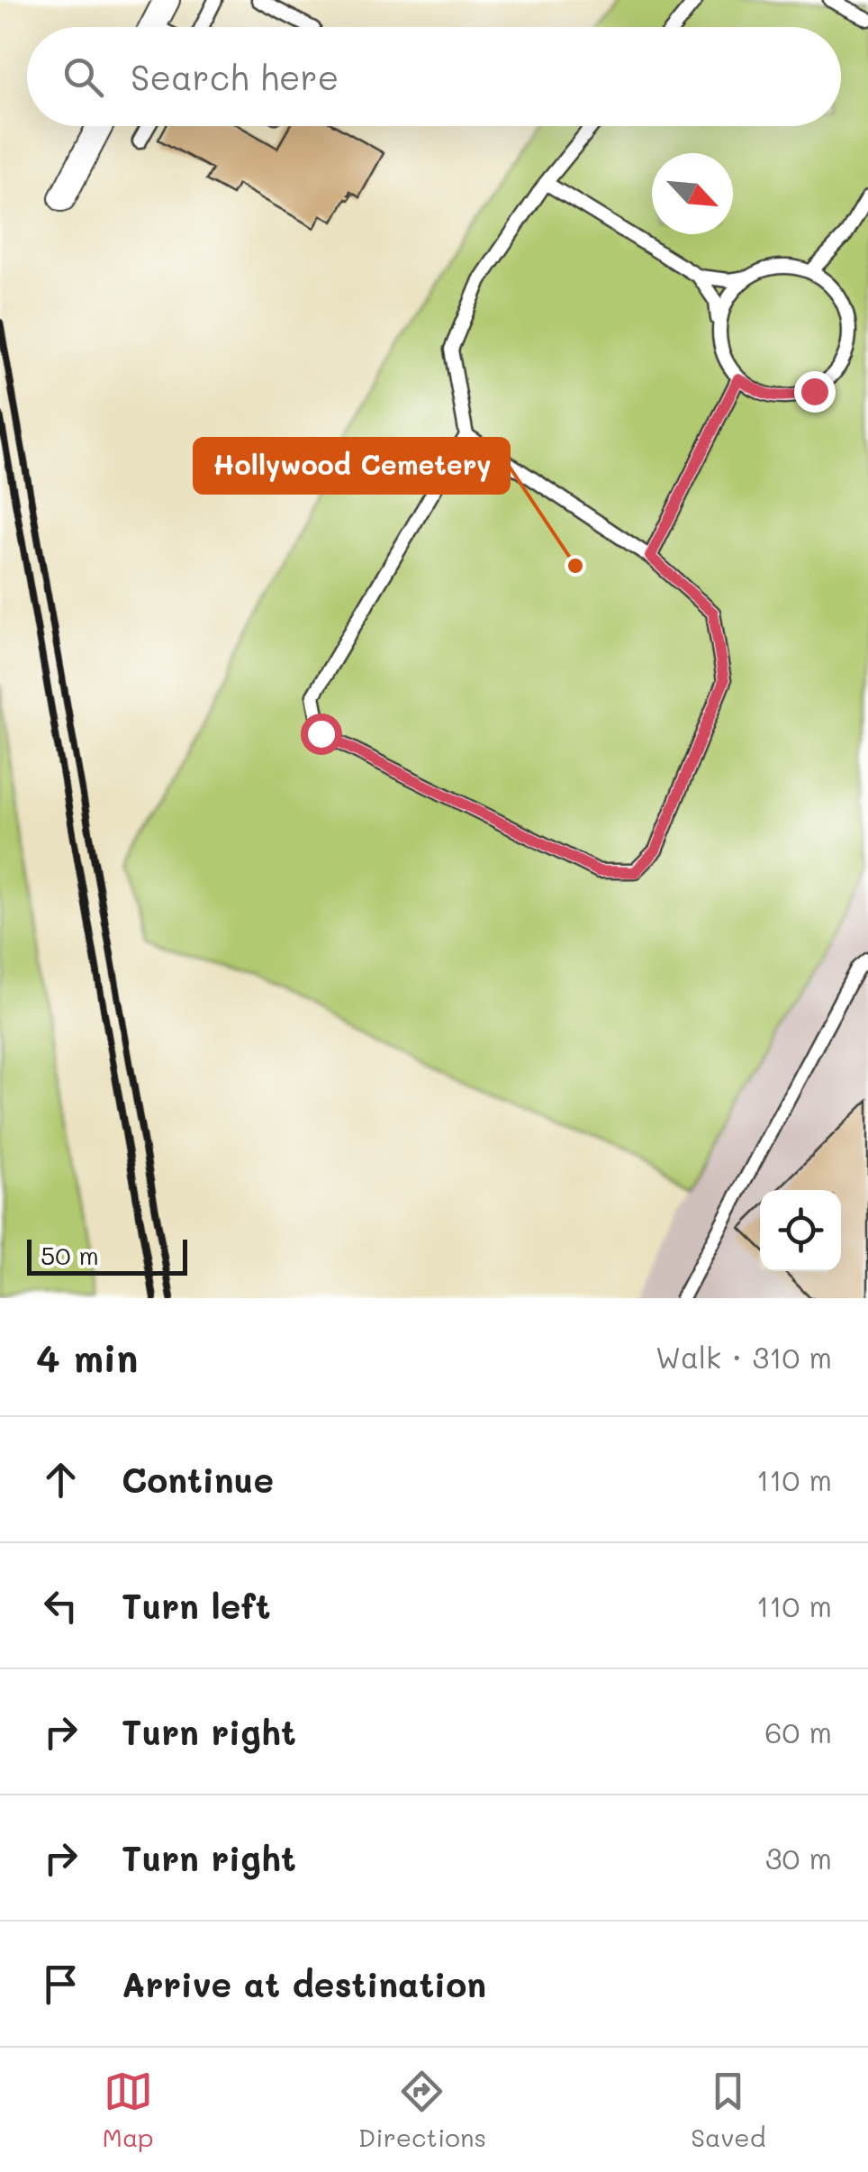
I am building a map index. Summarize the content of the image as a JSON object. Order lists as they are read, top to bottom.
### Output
{
  "places": ["Hollywood Cemetery"],
  "scale_bar": "50 m",
  "north": "bottom right",
  "page": {
    "search": "Search here",
    "scale": "50 m",
    "heading": ["4 min", "Walk · 310 m"],
    "list": [
      ["Continue", "110 m"],
      ["Turn left", "110 m"],
      ["Turn right", "60 m"],
      ["Turn right", "30 m"],
      "Arrive at destination"
    ],
    "nav": ["Map", "Directions", "Saved"]
  }
}
